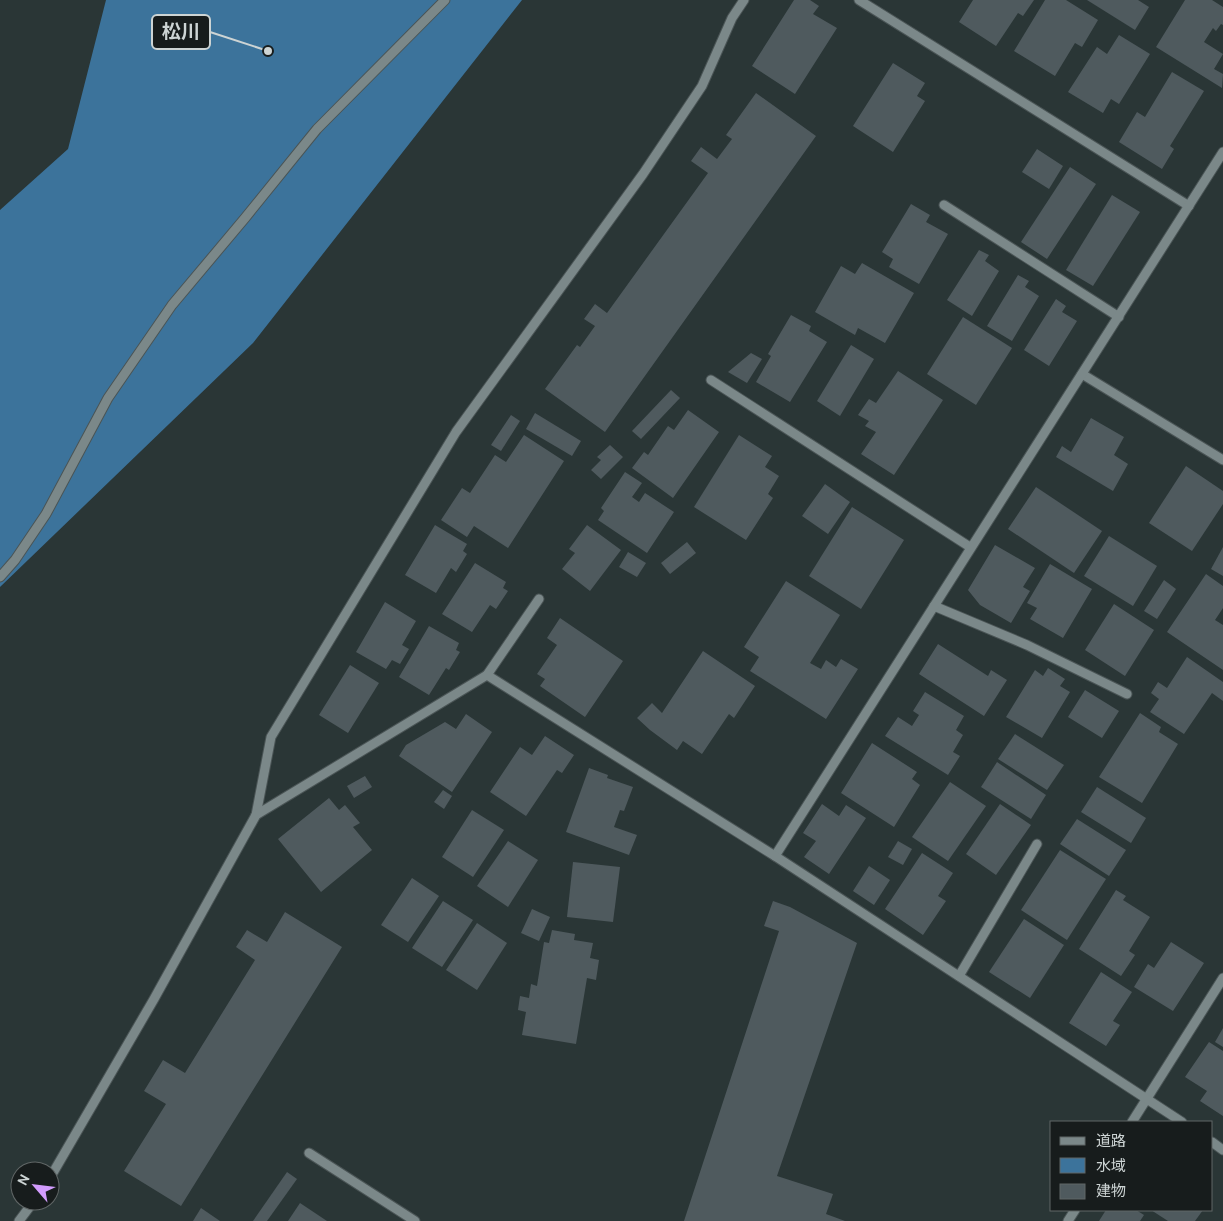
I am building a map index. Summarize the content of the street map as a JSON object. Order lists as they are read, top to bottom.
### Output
{
  "places": ["松川"],
  "legend": ["道路", "水域", "建物"],
  "north": "top left"
}
